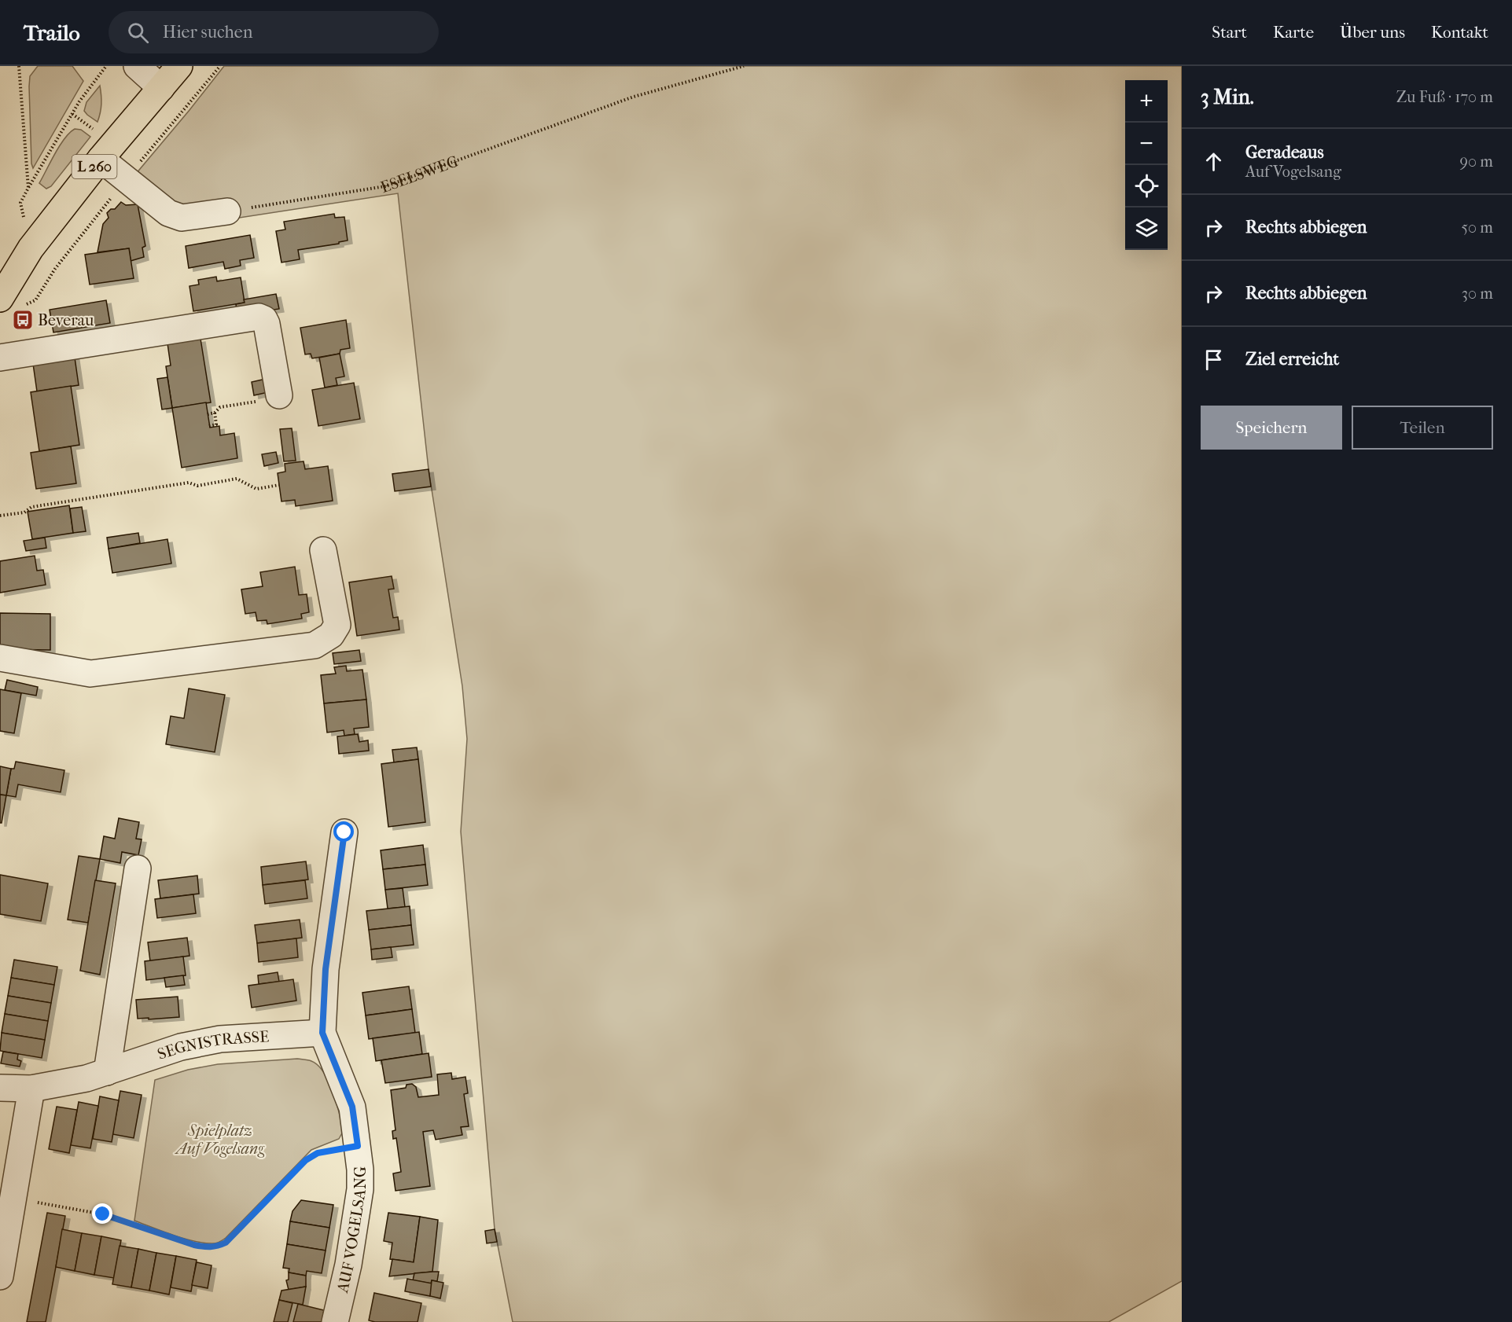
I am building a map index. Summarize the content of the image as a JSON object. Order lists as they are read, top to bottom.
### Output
{
  "streets": {
    "main road": ["L 260"],
    "street": ["SEGNISTRASSE", "AUF VOGELSANG"],
    "path": ["ESELSWEG"]
  },
  "crossings": [
    ["SEGNISTRASSE", "AUF VOGELSANG"]
  ],
  "parks": ["Spielplatz Auf Vogelsang"],
  "places": {
    "bus stop": ["Beverau"]
  },
  "page": {
    "header": "Trailo",
    "search": "Hier suchen",
    "nav": [
      "Start",
      "Karte",
      "Über uns",
      "Kontakt"
    ],
    "heading": ["3 Min.", "Zu Fuß · 170 m"],
    "map_buttons": ["+", "−"],
    "list": [
      ["Geradeaus", "Auf Vogelsang", "90 m"],
      ["Rechts abbiegen", "50 m"],
      ["Rechts abbiegen", "30 m"],
      "Ziel erreicht"
    ],
    "buttons": ["Speichern", "Teilen"]
  }
}
